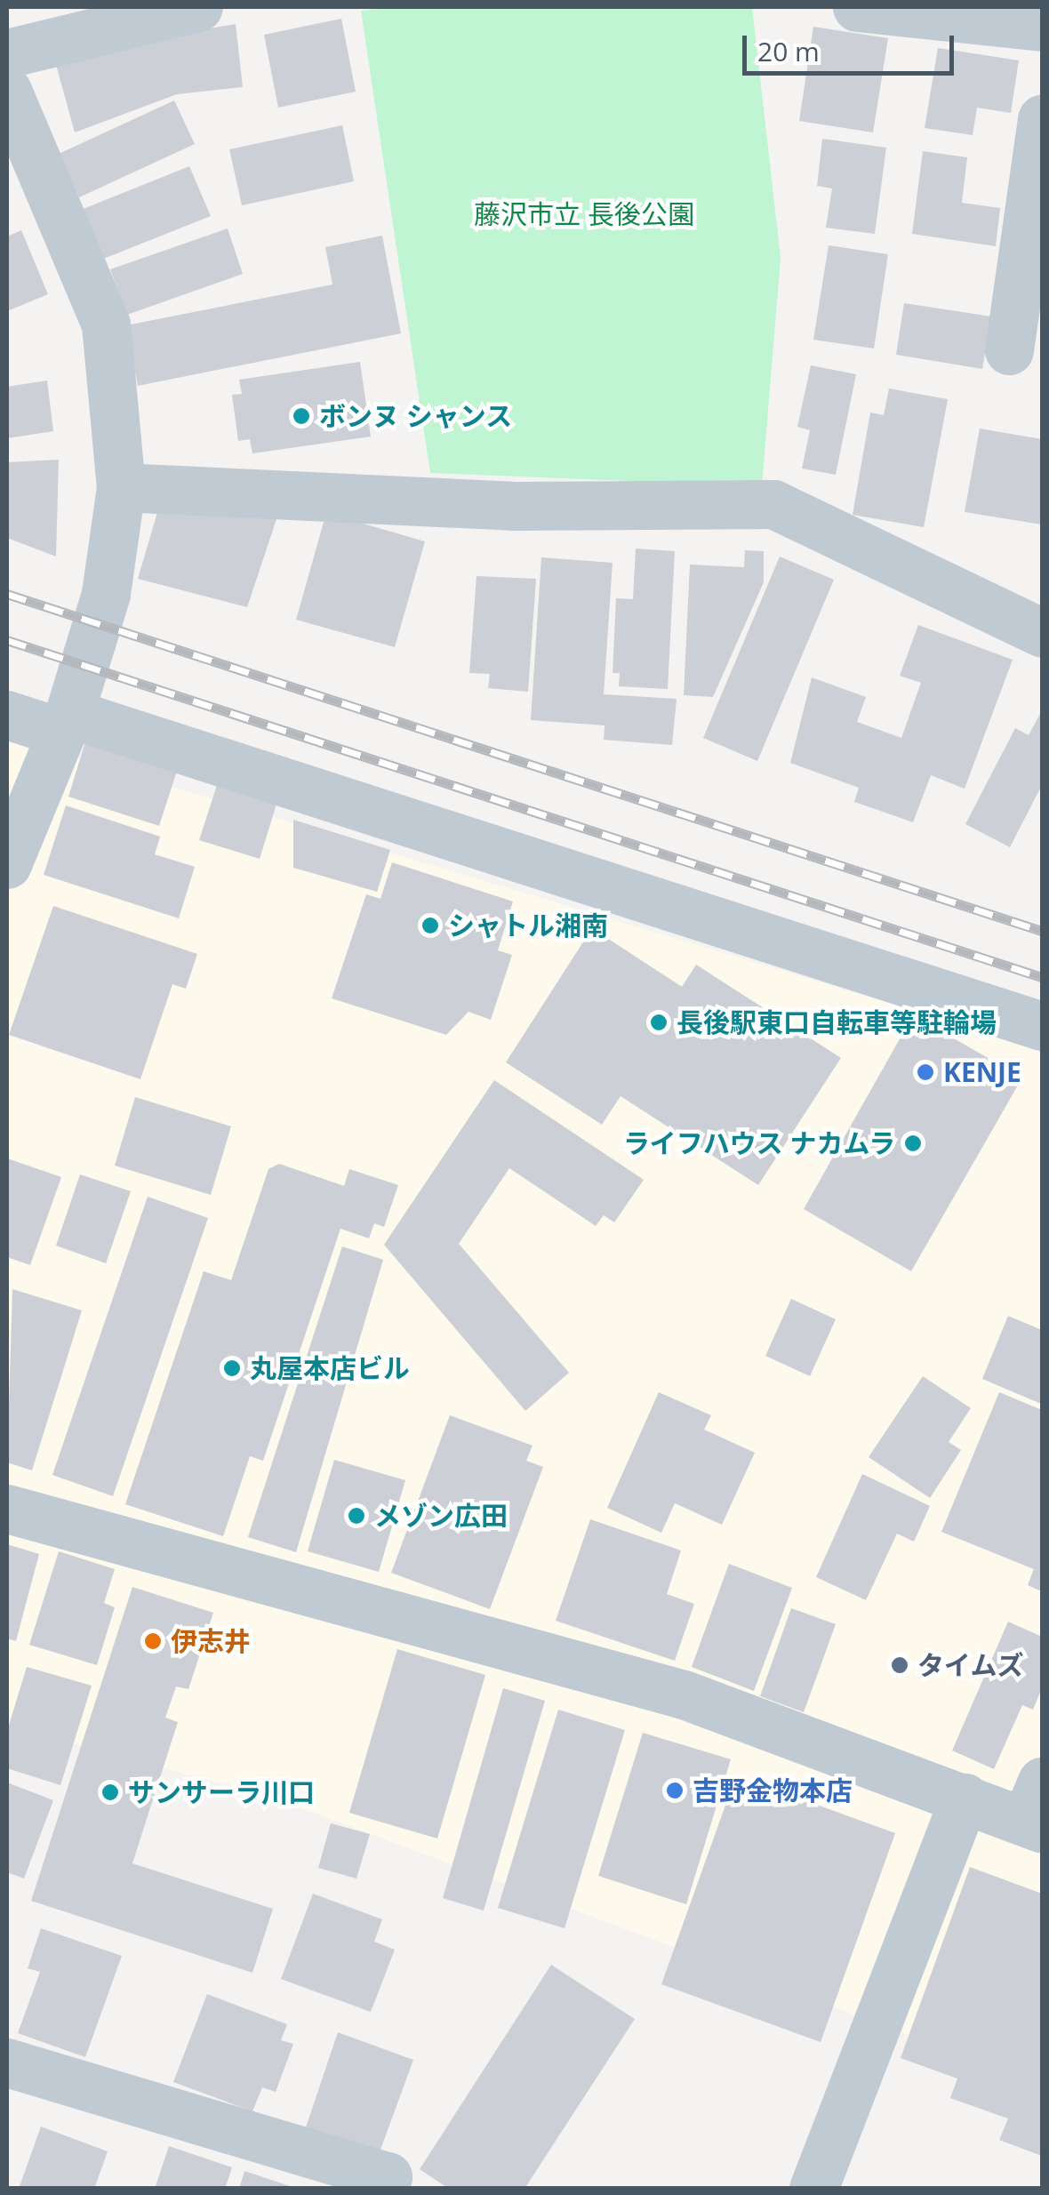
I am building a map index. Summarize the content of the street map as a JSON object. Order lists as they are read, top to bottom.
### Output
{
  "parks": ["藤沢市立 長後公園"],
  "places": [
    "ボンヌ シャンス",
    "シャトル湘南",
    "長後駅東口自転車等駐輪場",
    "KENJE",
    "ライフハウス ナカムラ",
    "丸屋本店ビル",
    "メゾン広田",
    "伊志井",
    "タイムズ",
    "吉野金物本店",
    "サンサーラ川口"
  ],
  "scale_bar": "20 m"
}
